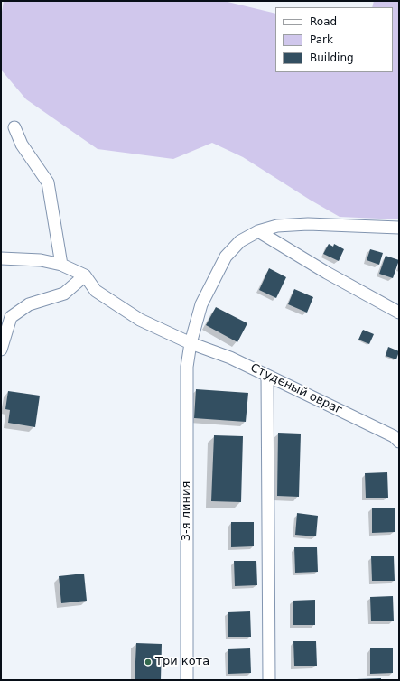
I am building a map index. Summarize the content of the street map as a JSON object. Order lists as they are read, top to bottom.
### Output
{
  "streets": {
    "street": ["Студеный овраг", "3-я линия"]
  },
  "crossings": [
    ["Студеный овраг", "3-я линия"]
  ],
  "places": ["Три кота"],
  "legend": ["Road", "Park", "Building"]
}
